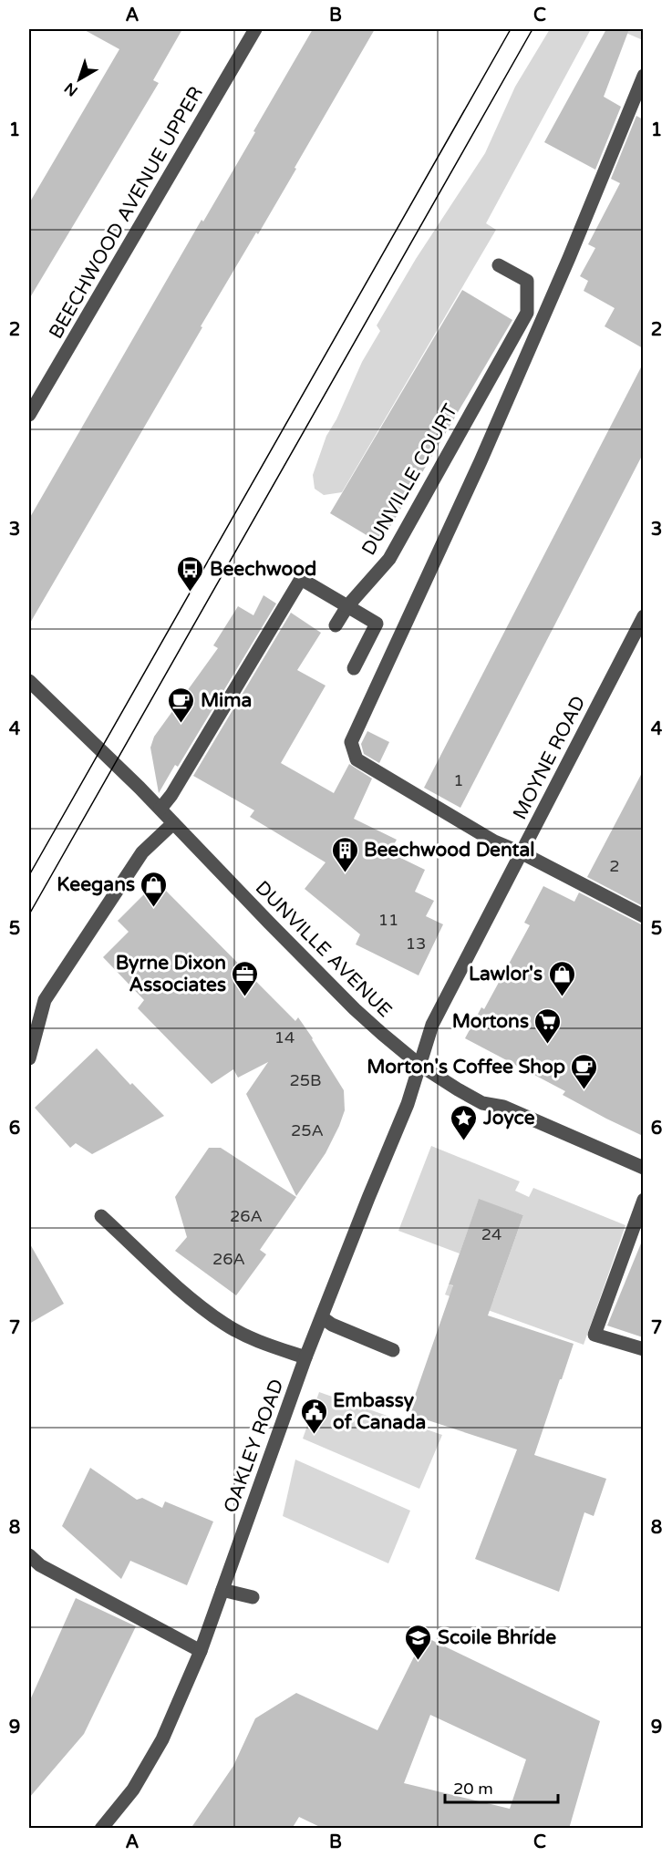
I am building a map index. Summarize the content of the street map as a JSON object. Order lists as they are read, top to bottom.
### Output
{
  "streets": {
    "street": [
      "BEECHWOOD AVENUE UPPER",
      "DUNVILLE COURT",
      "MOYNE ROAD",
      "DUNVILLE AVENUE",
      "OAKLEY ROAD"
    ]
  },
  "crossings": [
    ["MOYNE ROAD", "DUNVILLE AVENUE"],
    ["MOYNE ROAD", "OAKLEY ROAD"],
    ["DUNVILLE AVENUE", "OAKLEY ROAD"]
  ],
  "places": {
    "bus stop": ["Beechwood"],
    "cafe": ["Mima", "Morton's Coffee Shop"],
    "building": ["Beechwood Dental"],
    "shop": ["Keegans", "Lawlor's"],
    "office": ["Byrne Dixon Associates"],
    "supermarket": ["Mortons"],
    "place": ["Joyce"],
    "public building": ["Embassy of Canada"],
    "school or university": ["Scoile Bhríde"]
  },
  "house_numbers": [
    "1",
    "2",
    "11",
    "13",
    "14",
    "25B",
    "25A",
    "26A",
    "24",
    "26A"
  ],
  "scale_bar": "20 m",
  "north": "bottom left",
  "grid": {
    "columns": ["A", "B", "C"],
    "rows": [
      "1",
      "2",
      "3",
      "4",
      "5",
      "6",
      "7",
      "8",
      "9"
    ]
  }
}
